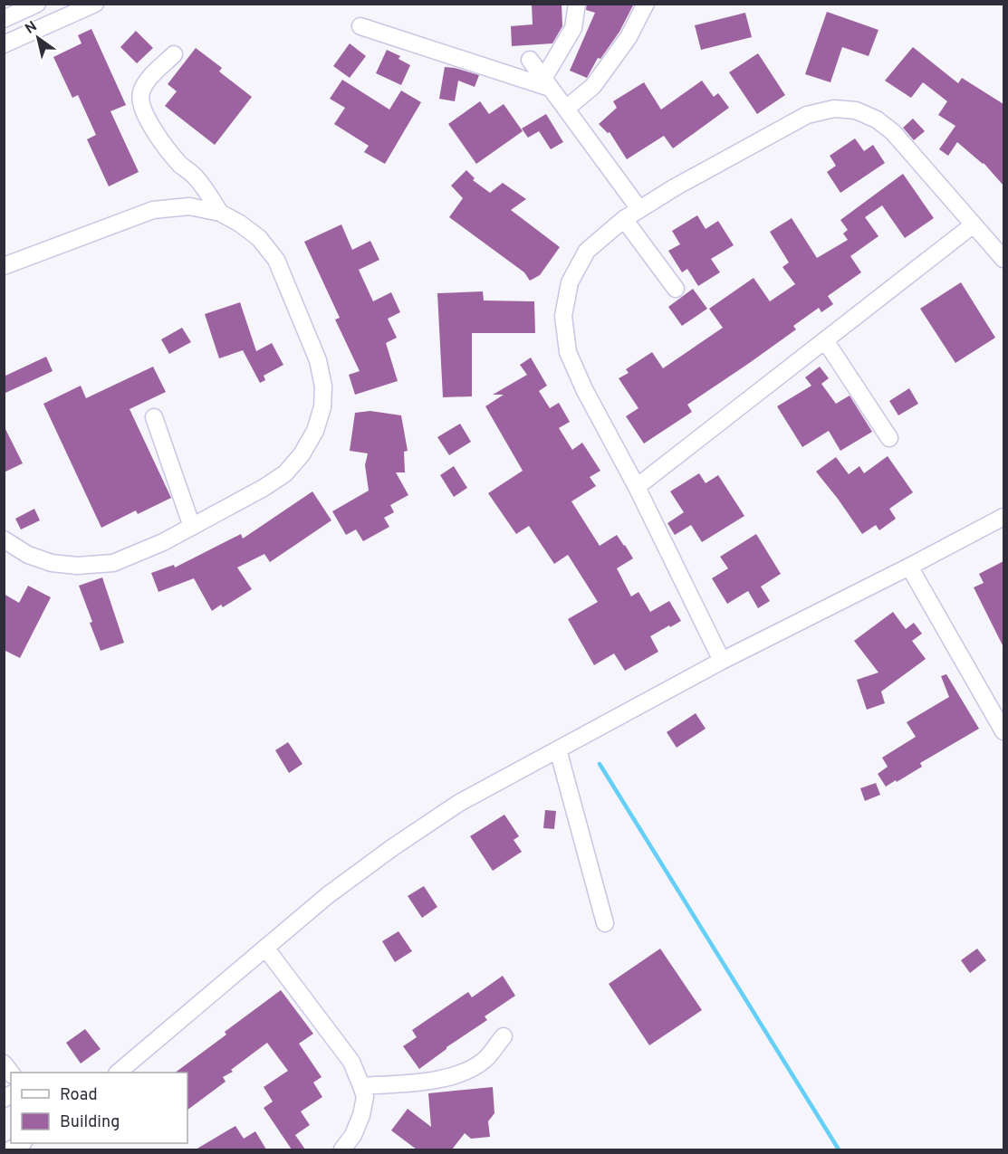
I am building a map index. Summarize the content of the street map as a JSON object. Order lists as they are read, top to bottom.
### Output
{
  "legend": ["Road", "Building"],
  "north": "top left"
}
